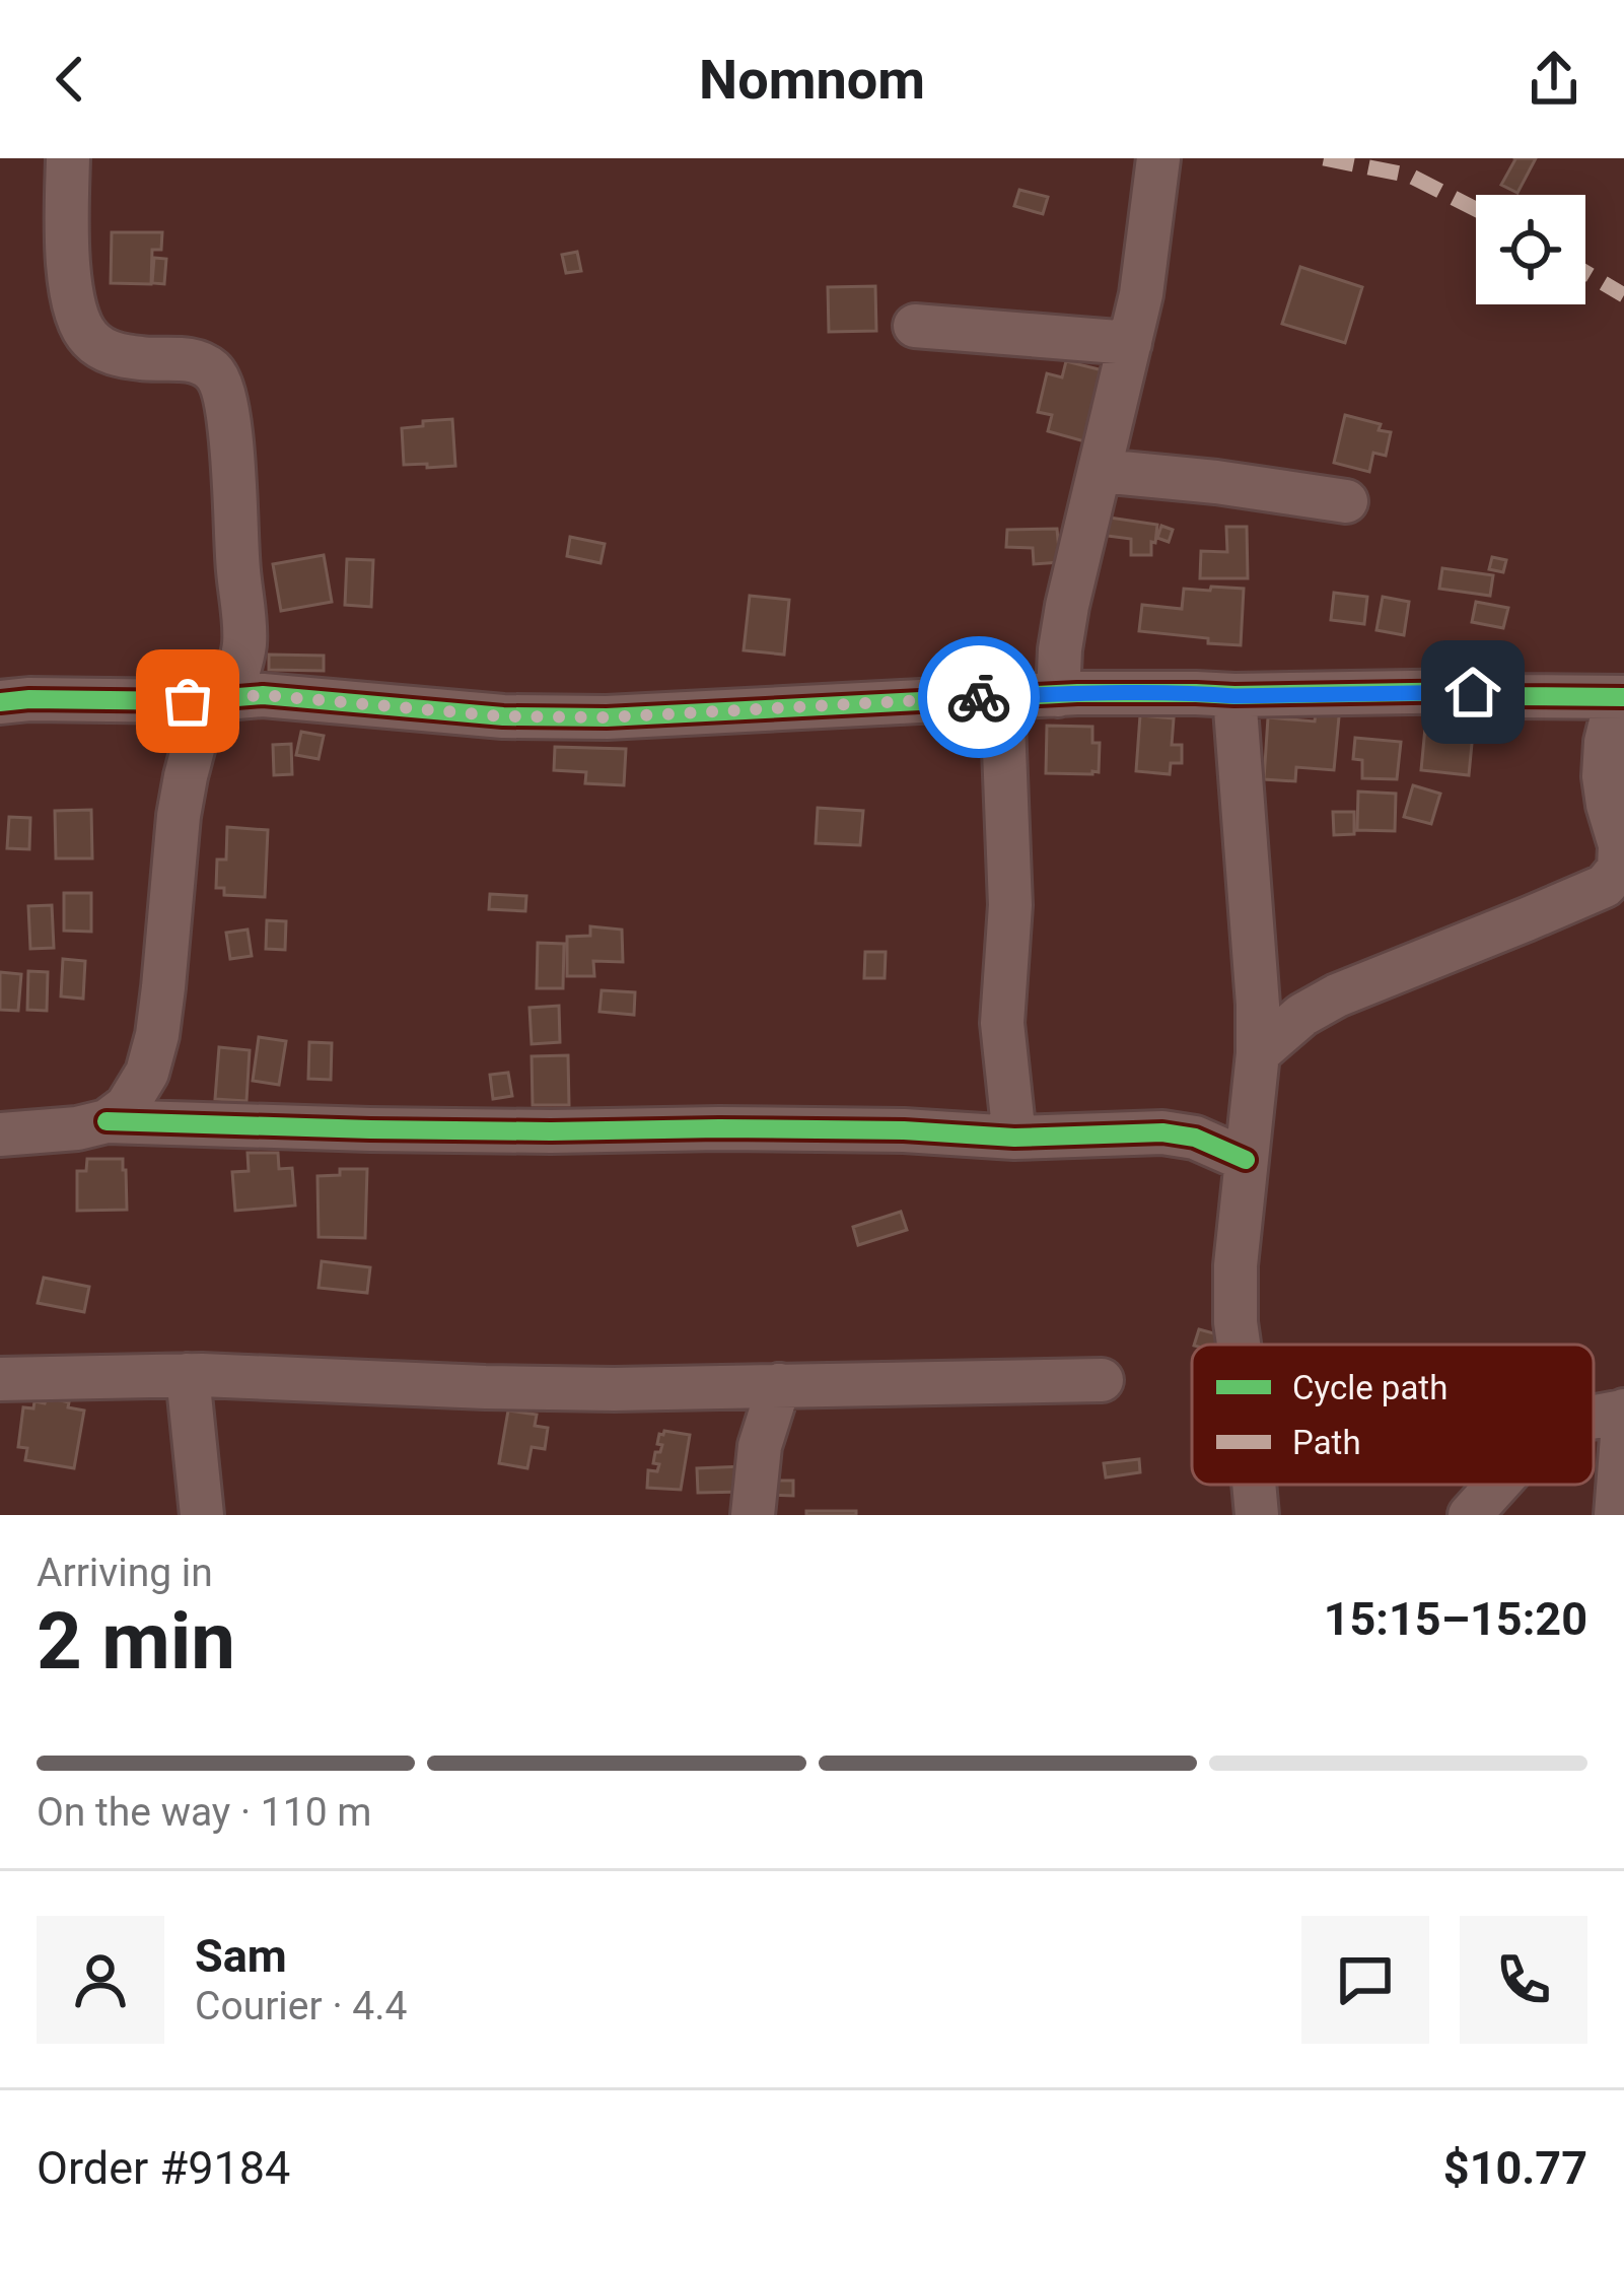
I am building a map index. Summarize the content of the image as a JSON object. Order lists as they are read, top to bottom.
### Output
{
  "legend": ["Cycle path", "Path"],
  "page": {
    "header": "Nomnom",
    "heading": ["2 min", "Arriving in", "15:15–15:20"],
    "panel": [
      "Sam",
      "Courier · 4.4",
      "Order #9184",
      "$10.77"
    ],
    "bar": "On the way · 110 m"
  }
}
